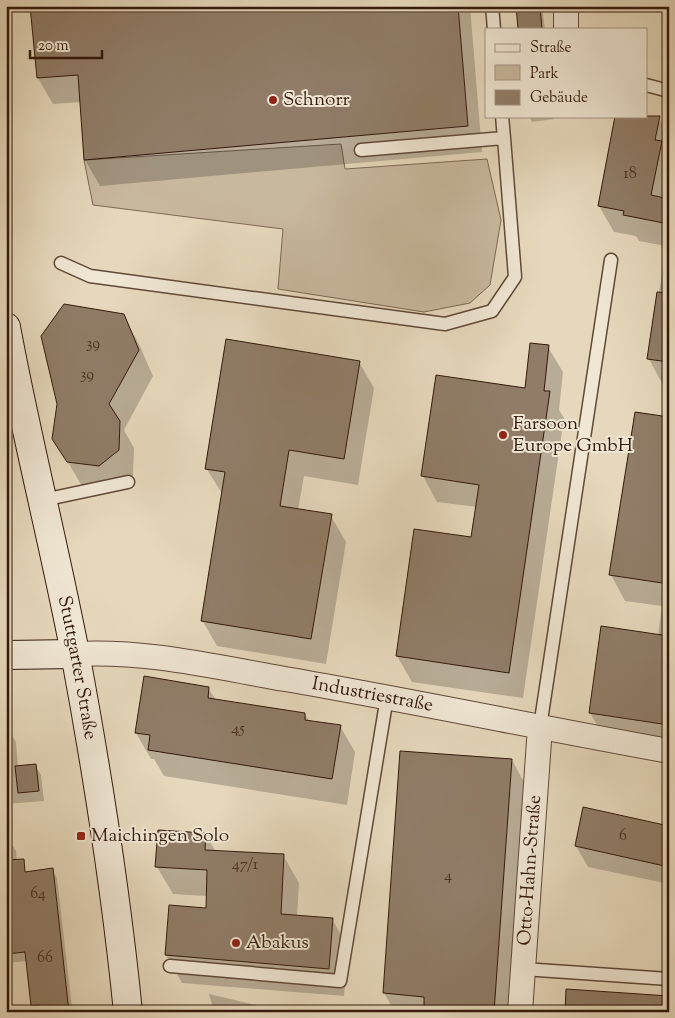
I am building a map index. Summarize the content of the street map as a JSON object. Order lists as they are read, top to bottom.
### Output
{
  "streets": {
    "street": ["Stuttgarter Straße", "Industriestraße", "Otto-Hahn-Straße"]
  },
  "crossings": [
    ["Stuttgarter Straße", "Industriestraße"],
    ["Industriestraße", "Otto-Hahn-Straße"]
  ],
  "places": {
    "other": ["Schnorr", "Farsoon Europe GmbH", "Abakus"],
    "transit": ["Maichingen Solo"]
  },
  "house_numbers": [
    "18",
    "39",
    "39",
    "45",
    "6",
    "47/1",
    "4",
    "64",
    "66"
  ],
  "legend": ["Straße", "Park", "Gebäude"],
  "scale_bar": "20 m"
}
